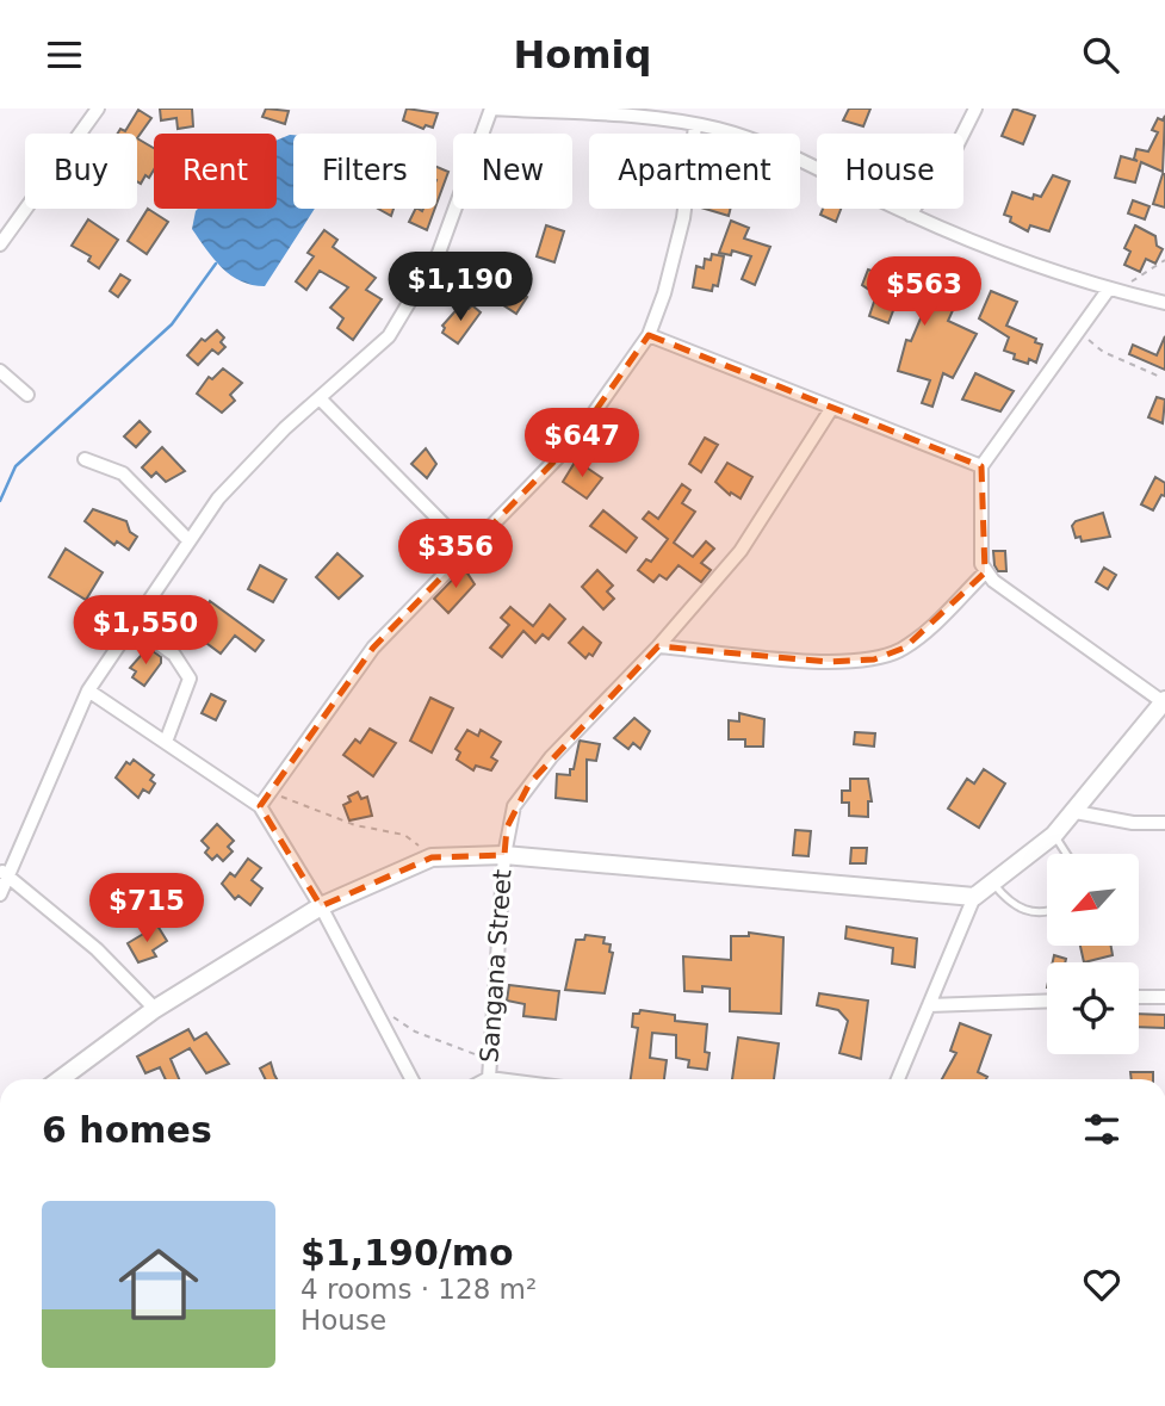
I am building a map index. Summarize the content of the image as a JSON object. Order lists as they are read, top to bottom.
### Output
{
  "streets": {
    "street": ["Sangana Street"]
  },
  "north": "bottom left",
  "page": {
    "header": "Homiq",
    "chip": [
      "Buy",
      "Rent",
      "Filters",
      "New",
      "Apartment",
      "House"
    ],
    "price": [
      "$1,190",
      "$563",
      "$647",
      "$356",
      "$1,550",
      "$715"
    ],
    "heading": "6 homes",
    "list": [
      {
        "name": "$1,190/mo",
        "note": "4 rooms · 128 m² · House"
      }
    ]
  }
}
